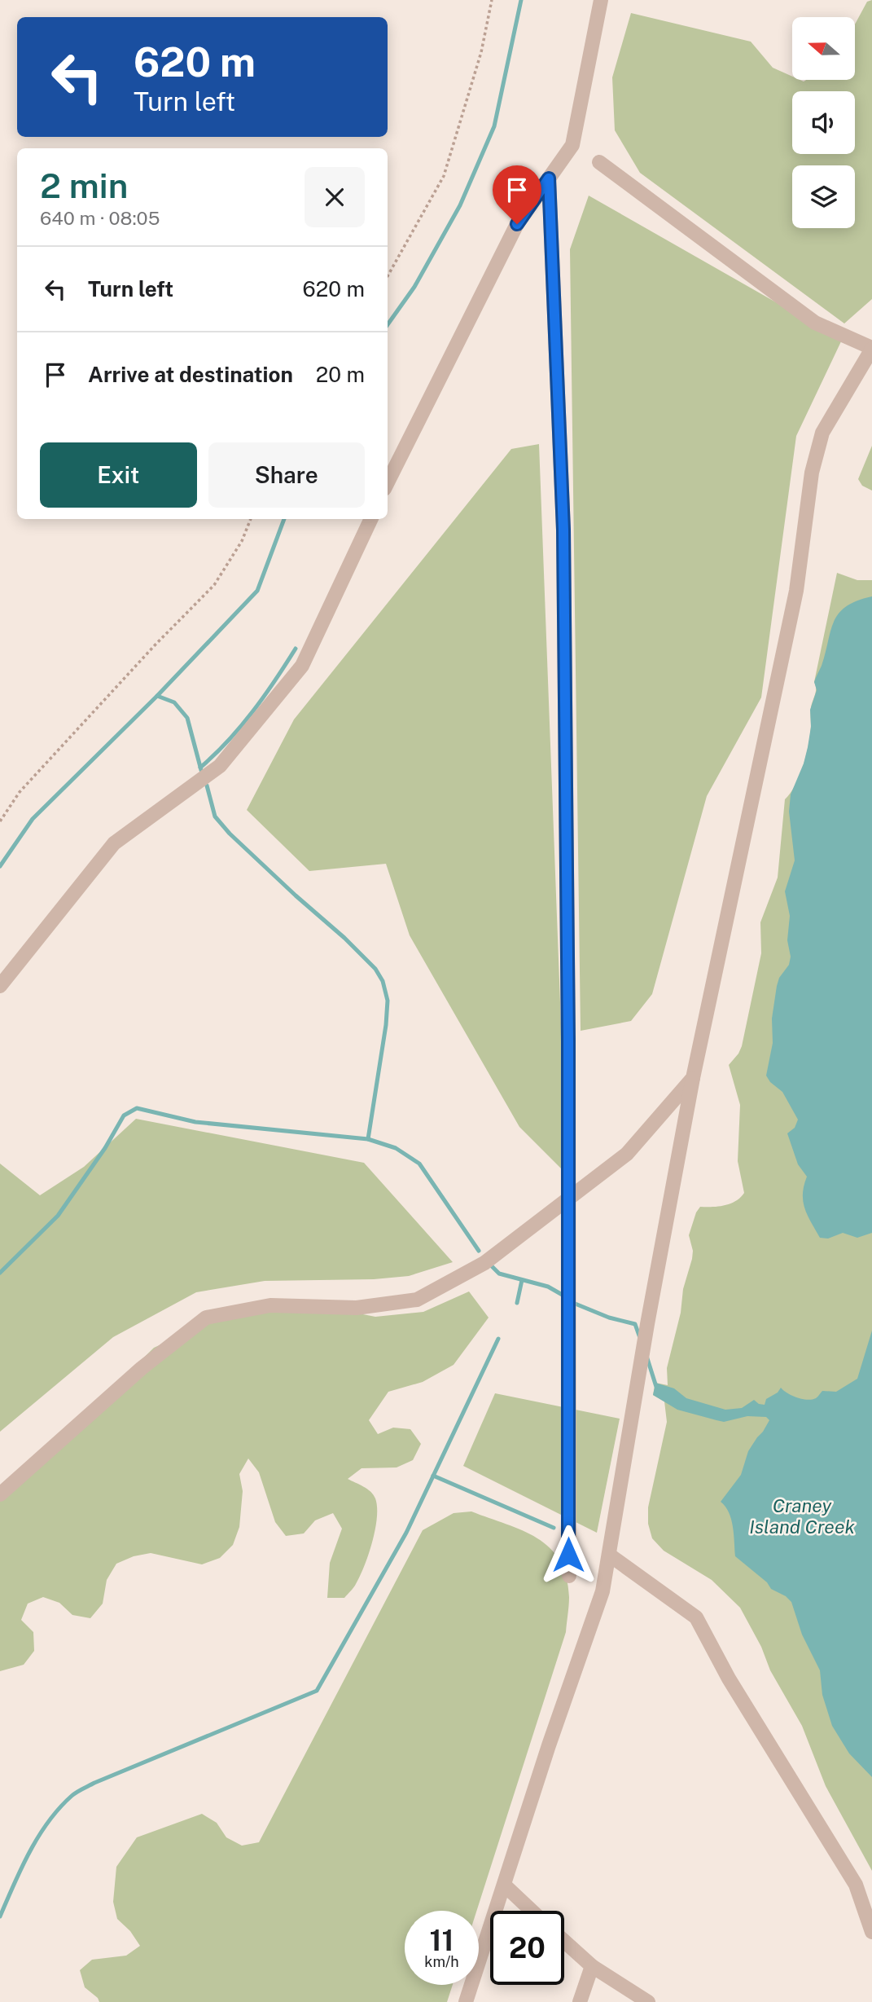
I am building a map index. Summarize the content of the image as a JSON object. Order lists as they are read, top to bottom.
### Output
{
  "water": ["Craney Island Creek"],
  "north": "left",
  "page": {
    "turn": ["620 m", "Turn left"],
    "heading": ["2 min", "640 m · 08:05"],
    "list": [
      {
        "name": "Turn left",
        "value": "620 m"
      },
      {
        "name": "Arrive at destination",
        "value": "20 m"
      }
    ],
    "buttons": ["Exit", "Share"],
    "speed": "11 km/h",
    "limit": "20"
  }
}
